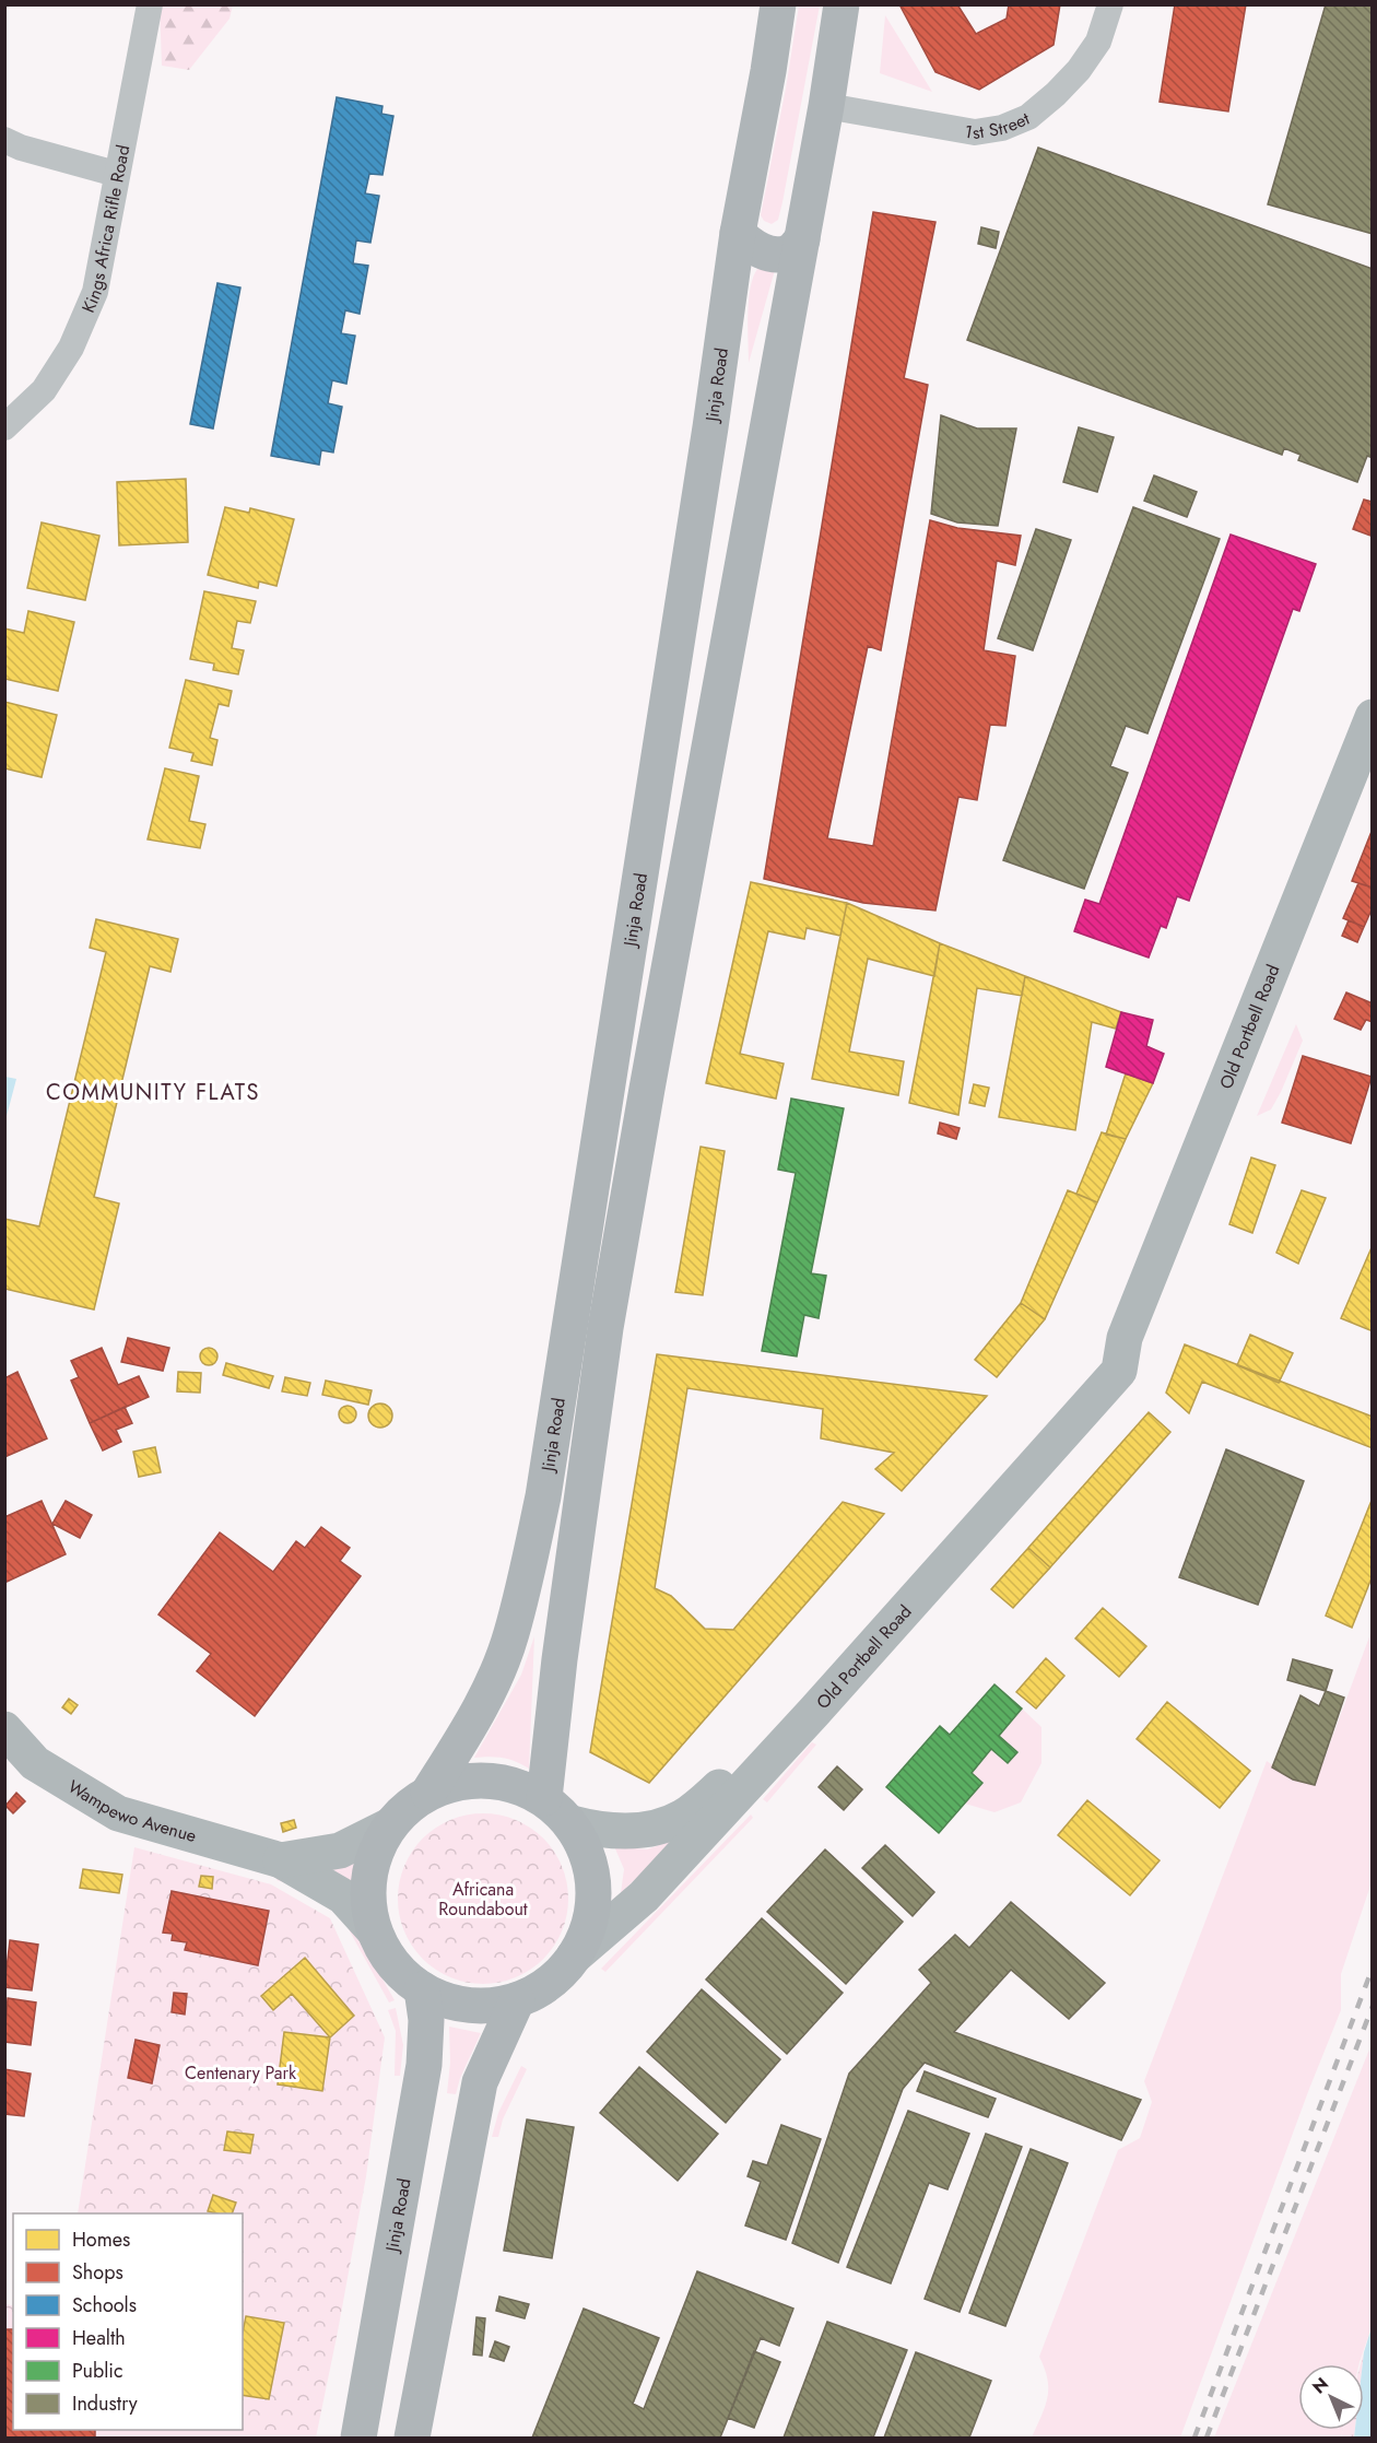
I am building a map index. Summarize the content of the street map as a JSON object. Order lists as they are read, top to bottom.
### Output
{
  "streets": {
    "highway": ["Jinja Road"],
    "main road": ["Old Portbell Road", "Wampewo Avenue"],
    "street": ["1st Street", "Kings Africa Rifle Road"]
  },
  "crossings": [
    ["1st Street", "Jinja Road"],
    ["Jinja Road", "Old Portbell Road"]
  ],
  "districts": ["COMMUNITY FLATS"],
  "parks": ["Africana Roundabout", "Centenary Park"],
  "legend": [
    "Homes",
    "Shops",
    "Schools",
    "Health",
    "Public",
    "Industry"
  ],
  "north": "top left"
}
